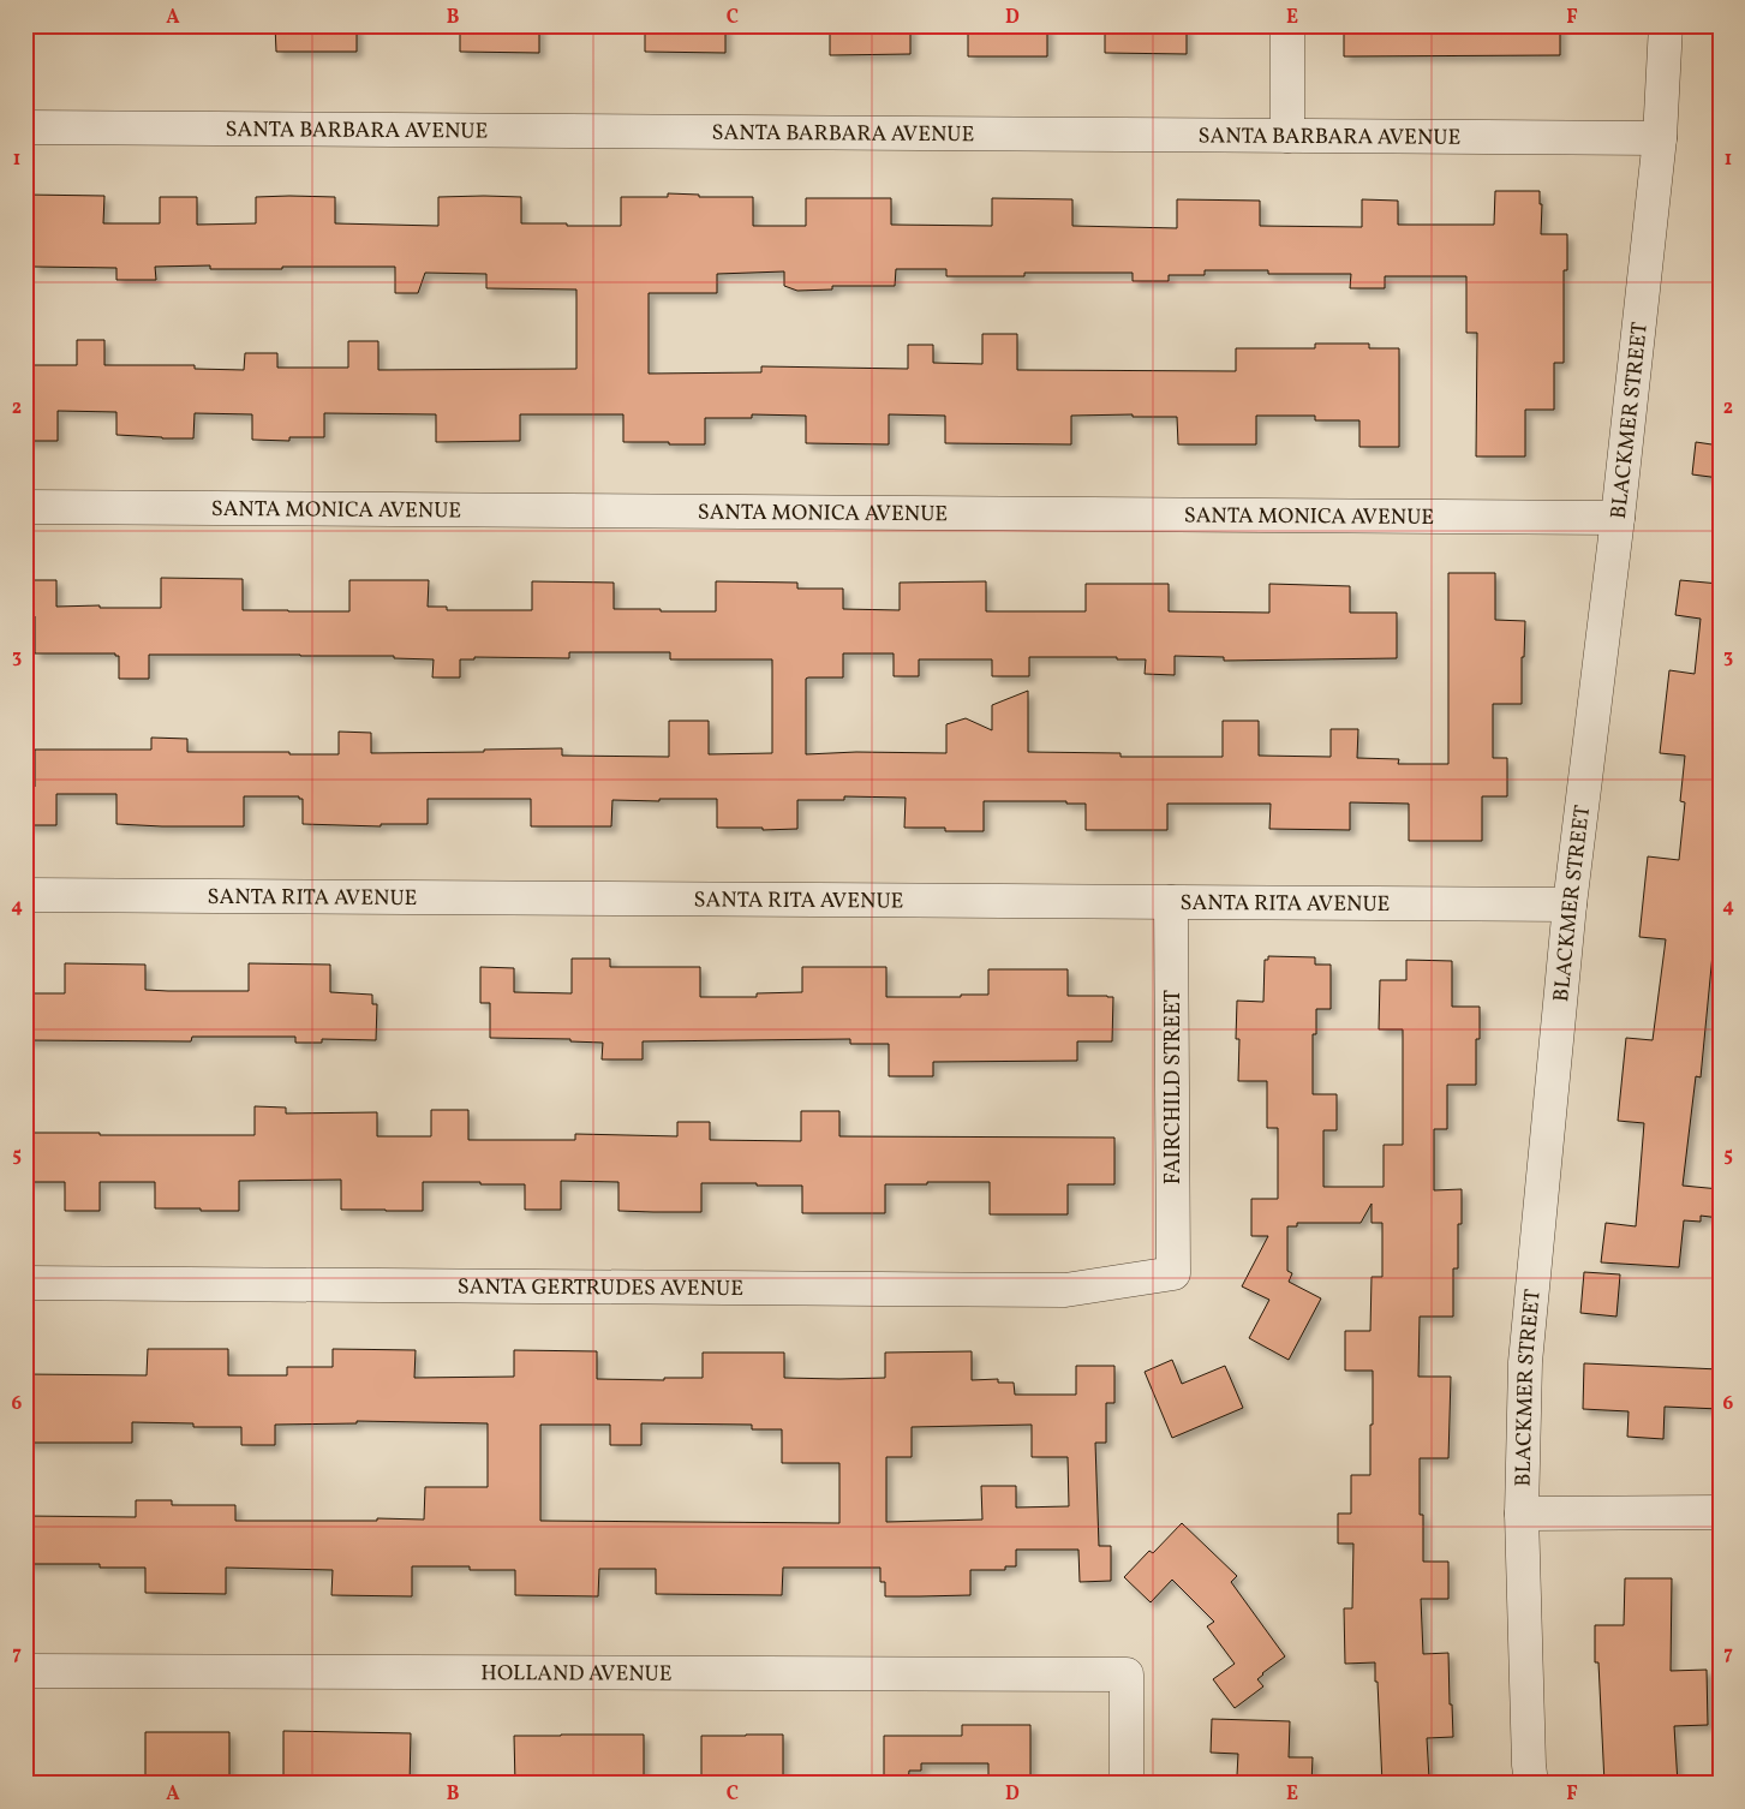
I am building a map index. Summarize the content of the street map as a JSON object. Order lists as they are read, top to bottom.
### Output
{
  "streets": {
    "street": [
      "SANTA BARBARA AVENUE",
      "BLACKMER STREET",
      "SANTA MONICA AVENUE",
      "SANTA RITA AVENUE",
      "FAIRCHILD STREET",
      "SANTA GERTRUDES AVENUE",
      "HOLLAND AVENUE"
    ]
  },
  "crossings": [
    ["SANTA BARBARA AVENUE", "BLACKMER STREET"],
    ["BLACKMER STREET", "SANTA MONICA AVENUE"],
    ["BLACKMER STREET", "SANTA RITA AVENUE"],
    ["SANTA RITA AVENUE", "FAIRCHILD STREET"],
    ["FAIRCHILD STREET", "SANTA GERTRUDES AVENUE"]
  ],
  "grid": {
    "columns": [
      "A",
      "B",
      "C",
      "D",
      "E",
      "F"
    ],
    "rows": [
      "1",
      "2",
      "3",
      "4",
      "5",
      "6",
      "7"
    ]
  }
}
